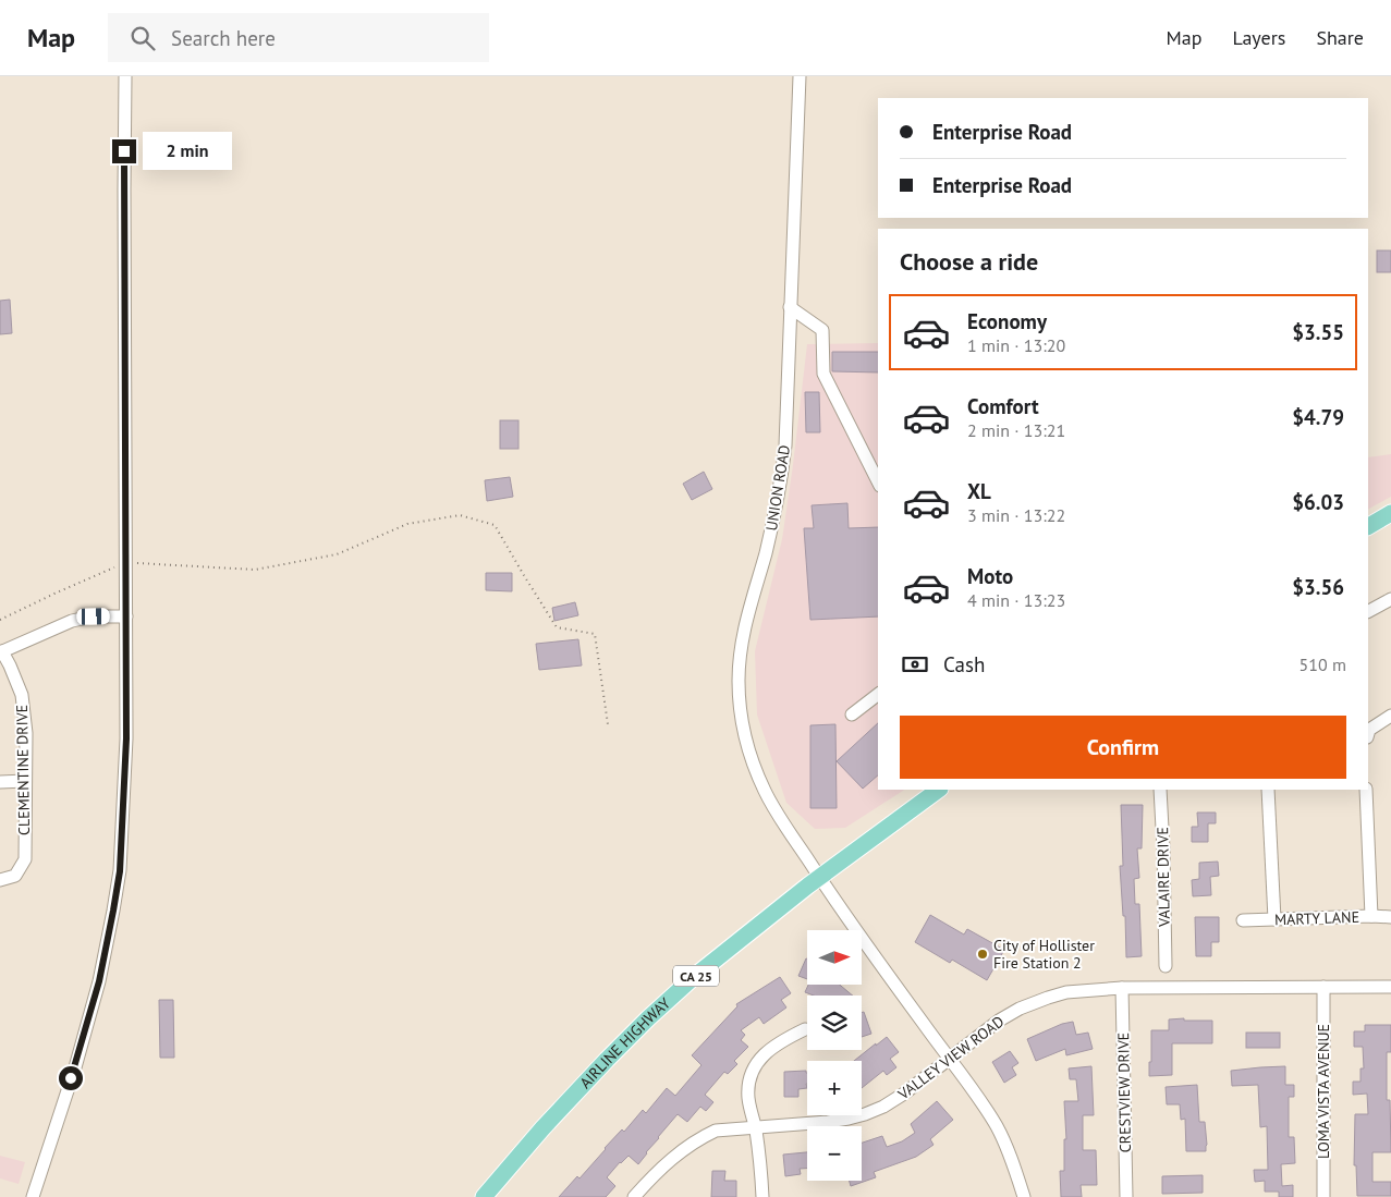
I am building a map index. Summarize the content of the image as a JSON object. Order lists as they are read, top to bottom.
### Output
{
  "streets": {
    "main road": ["CA 25", "AIRLINE HIGHWAY"],
    "street": [
      "UNION ROAD",
      "CLEMENTINE DRIVE",
      "VALAIRE DRIVE",
      "MARTY LANE",
      "VALLEY VIEW ROAD",
      "LOMA VISTA AVENUE",
      "CRESTVIEW DRIVE"
    ]
  },
  "crossings": [
    ["UNION ROAD", "AIRLINE HIGHWAY"],
    ["UNION ROAD", "VALLEY VIEW ROAD"],
    ["VALLEY VIEW ROAD", "LOMA VISTA AVENUE"],
    ["VALLEY VIEW ROAD", "CRESTVIEW DRIVE"]
  ],
  "places": ["City of Hollister Fire Station 2"],
  "north": "right",
  "page": {
    "header": "Map",
    "search": "Search here",
    "nav": ["Map", "Layers", "Share"],
    "banner": ["Enterprise Road", "Enterprise Road"],
    "bubble": "2 min",
    "heading": "Choose a ride",
    "list": [
      {
        "name": "Economy",
        "note": "1 min · 13:20",
        "value": "$3.55"
      },
      {
        "name": "Comfort",
        "note": "2 min · 13:21",
        "value": "$4.79"
      },
      {
        "name": "XL",
        "note": "3 min · 13:22",
        "value": "$6.03"
      },
      {
        "name": "Moto",
        "note": "4 min · 13:23",
        "value": "$3.56"
      }
    ],
    "pay": ["Cash", "510 m"],
    "buttons": "Confirm",
    "map_buttons": ["+", "−"]
  }
}
